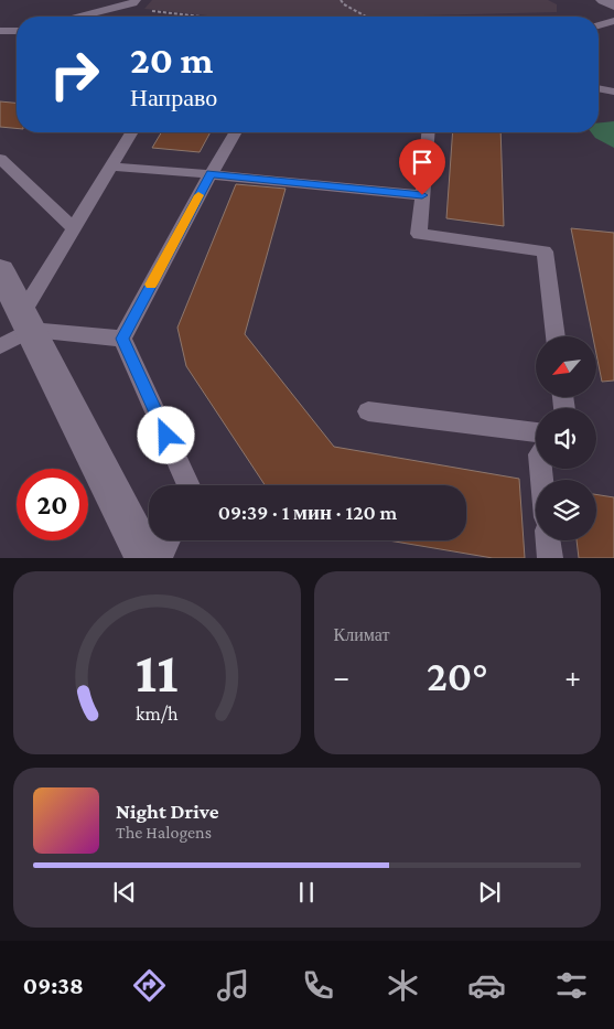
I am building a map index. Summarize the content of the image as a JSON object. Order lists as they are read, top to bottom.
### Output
{
  "north": "bottom left",
  "page": {
    "turn": ["20 m", "Направо"],
    "limit": "20",
    "trip": "09:39 · 1 мин · 120 m",
    "tile": "Климат",
    "heat": ["−", "20°", "+"],
    "song": ["Night Drive", "The Halogens"],
    "tabs": "09:38",
    "gauge": ["11", "km/h"]
  }
}
